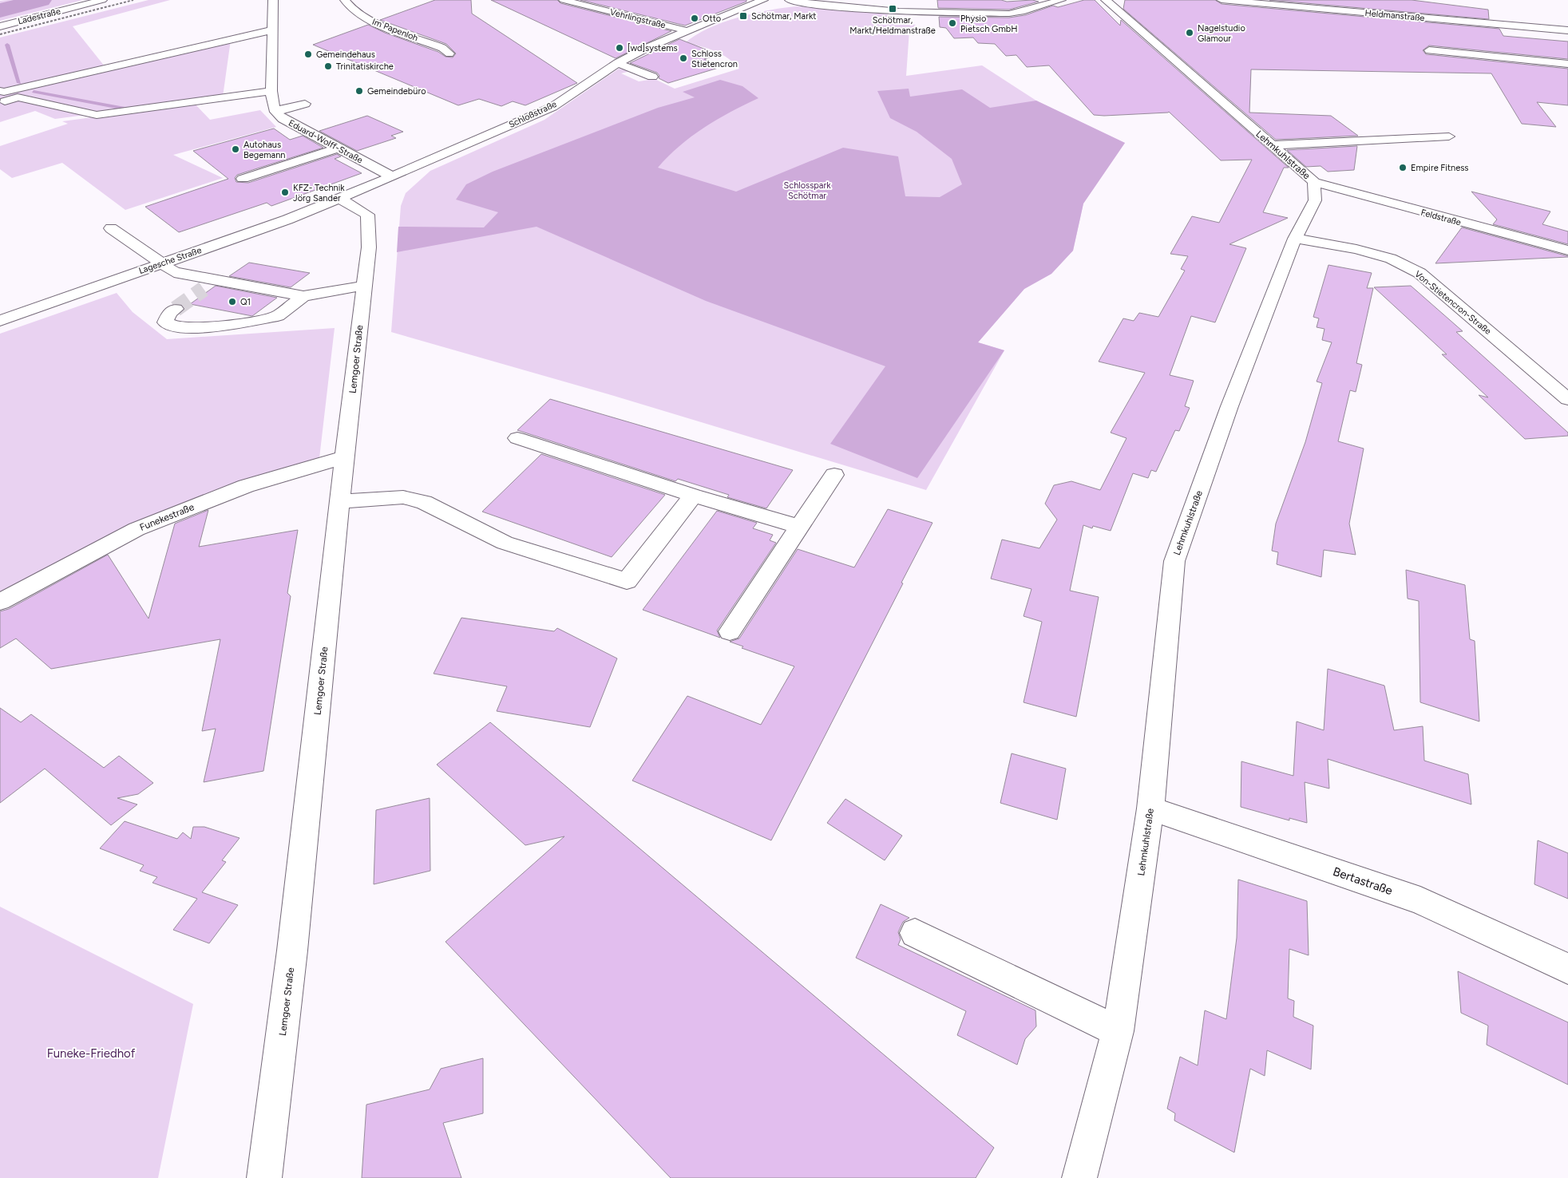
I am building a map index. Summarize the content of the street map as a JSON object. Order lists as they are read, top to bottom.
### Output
{
  "streets": {
    "street": [
      "Heldmanstraße",
      "Ladestraße",
      "Vehrlingstraße",
      "Im Papenloh",
      "Schloßstraße",
      "Eduard-Wolff-Straße",
      "Lehmkuhlstraße",
      "Feldstraße",
      "Lagesche Straße",
      "Von-Stietencron-Straße",
      "Lemgoer Straße",
      "Funekestraße",
      "Bertastraße"
    ]
  },
  "crossings": [
    ["Vehrlingstraße", "Schloßstraße"],
    ["Schloßstraße", "Eduard-Wolff-Straße"],
    ["Schloßstraße", "Lagesche Straße"],
    ["Schloßstraße", "Lemgoer Straße"],
    ["Lehmkuhlstraße", "Feldstraße"],
    ["Lehmkuhlstraße", "Von-Stietencron-Straße"],
    ["Lehmkuhlstraße", "Bertastraße"],
    ["Lagesche Straße", "Lemgoer Straße"],
    ["Lemgoer Straße", "Funekestraße"]
  ],
  "parks": ["Schlosspark Schötmar", "Funeke-Friedhof"],
  "places": {
    "transit": ["Schötmar, Markt/Heldmanstraße", "Schötmar, Markt"],
    "other": [
      "Otto",
      "Physio Pietsch GmbH",
      "Nagelstudio Glamour",
      "[wd]systems",
      "Gemeindehaus",
      "Schloss Stietencron",
      "Trinitatiskirche",
      "Gemeindebüro",
      "Autohaus Begemann",
      "Empire Fitness",
      "KFZ- Technik Jörg Sander",
      "Q1"
    ]
  }
}
